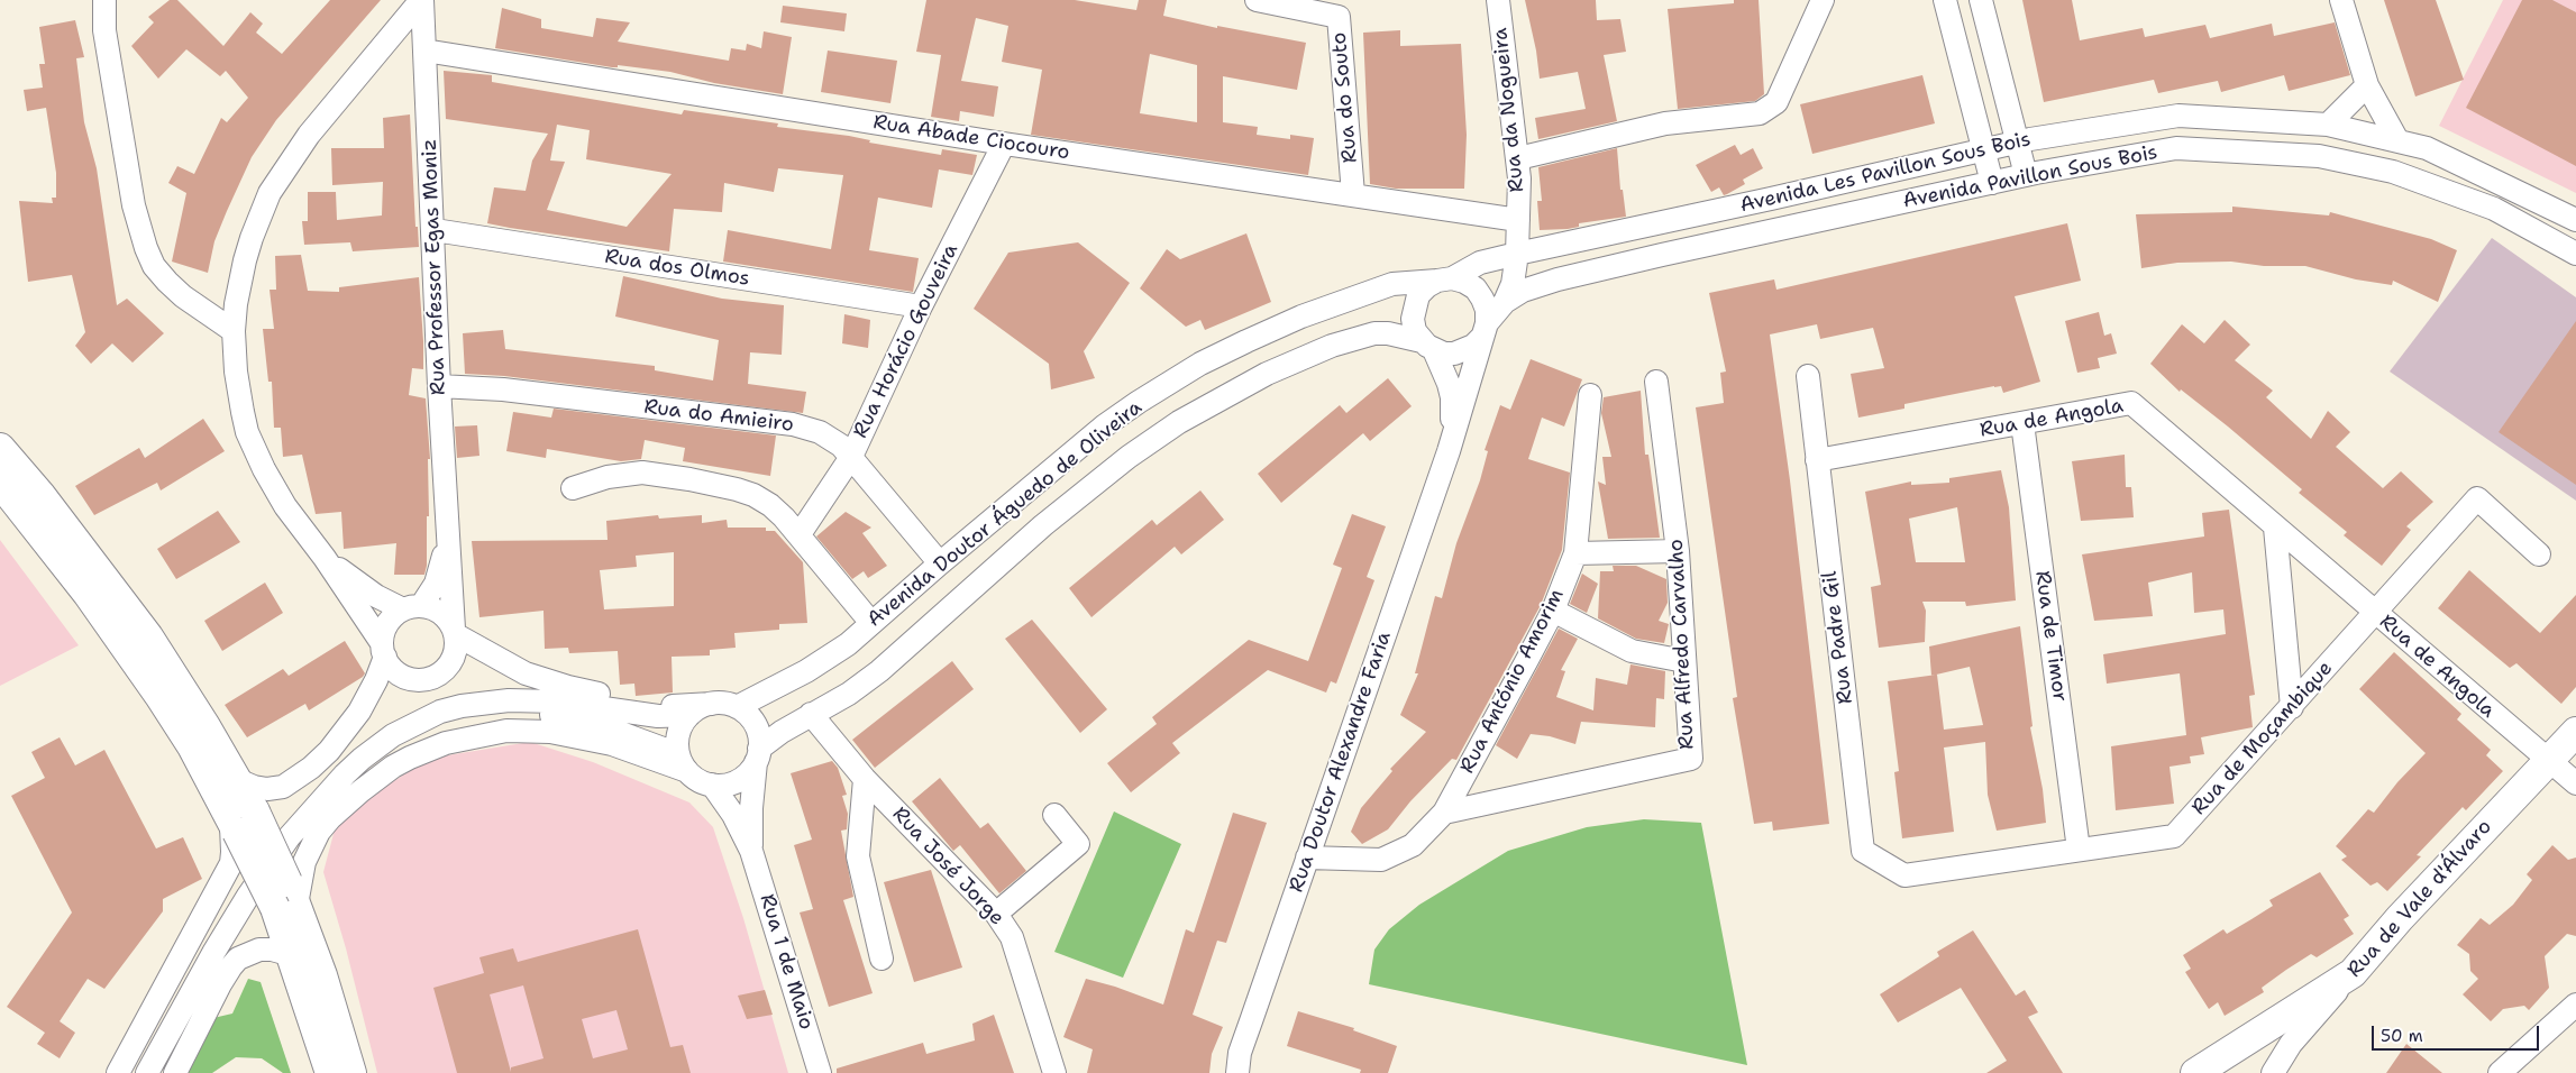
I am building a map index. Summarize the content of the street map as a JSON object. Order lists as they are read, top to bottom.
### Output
{
  "streets": {
    "main road": ["Rua de Vale d'Álvaro"],
    "street": [
      "Rua do Souto",
      "Rua da Nogueira",
      "Rua Abade Ciocouro",
      "Avenida Les Pavillon Sous Bois",
      "Avenida Pavillon Sous Bois",
      "Rua Professor Egas Moniz",
      "Rua dos Olmos",
      "Rua Horácio Gouveira",
      "Rua do Amieiro",
      "Rua de Angola",
      "Avenida Doutor Águedo de Oliveira",
      "Rua de Timor",
      "Rua Padre Gil",
      "Rua Alfredo Carvalho",
      "Rua António Amorim",
      "Rua de Moçambique",
      "Rua Doutor Alexandre Faria",
      "Rua José Jorge",
      "Rua 1 de Maio"
    ]
  },
  "crossings": [
    ["Rua do Souto", "Rua Abade Ciocouro"],
    ["Rua da Nogueira", "Rua Abade Ciocouro"],
    ["Rua da Nogueira", "Avenida Les Pavillon Sous Bois"],
    ["Rua da Nogueira", "Avenida Pavillon Sous Bois"],
    ["Rua Abade Ciocouro", "Rua Professor Egas Moniz"],
    ["Rua Abade Ciocouro", "Rua Horácio Gouveira"],
    ["Avenida Les Pavillon Sous Bois", "Avenida Pavillon Sous Bois"],
    ["Avenida Les Pavillon Sous Bois", "Avenida Doutor Águedo de Oliveira"],
    ["Avenida Pavillon Sous Bois", "Avenida Doutor Águedo de Oliveira"],
    ["Rua Professor Egas Moniz", "Rua dos Olmos"],
    ["Rua Professor Egas Moniz", "Rua do Amieiro"],
    ["Rua dos Olmos", "Rua Horácio Gouveira"],
    ["Rua Horácio Gouveira", "Rua do Amieiro"],
    ["Rua do Amieiro", "Avenida Doutor Águedo de Oliveira"],
    ["Rua de Angola", "Rua de Timor"],
    ["Rua de Angola", "Rua Padre Gil"],
    ["Rua de Angola", "Rua de Moçambique"],
    ["Rua de Angola", "Rua de Vale d'Álvaro"],
    ["Avenida Doutor Águedo de Oliveira", "Rua José Jorge"],
    ["Rua de Timor", "Rua de Moçambique"],
    ["Rua Padre Gil", "Rua de Moçambique"],
    ["Rua Alfredo Carvalho", "Rua António Amorim"],
    ["Rua António Amorim", "Rua Doutor Alexandre Faria"]
  ],
  "scale_bar": "50 m"
}
